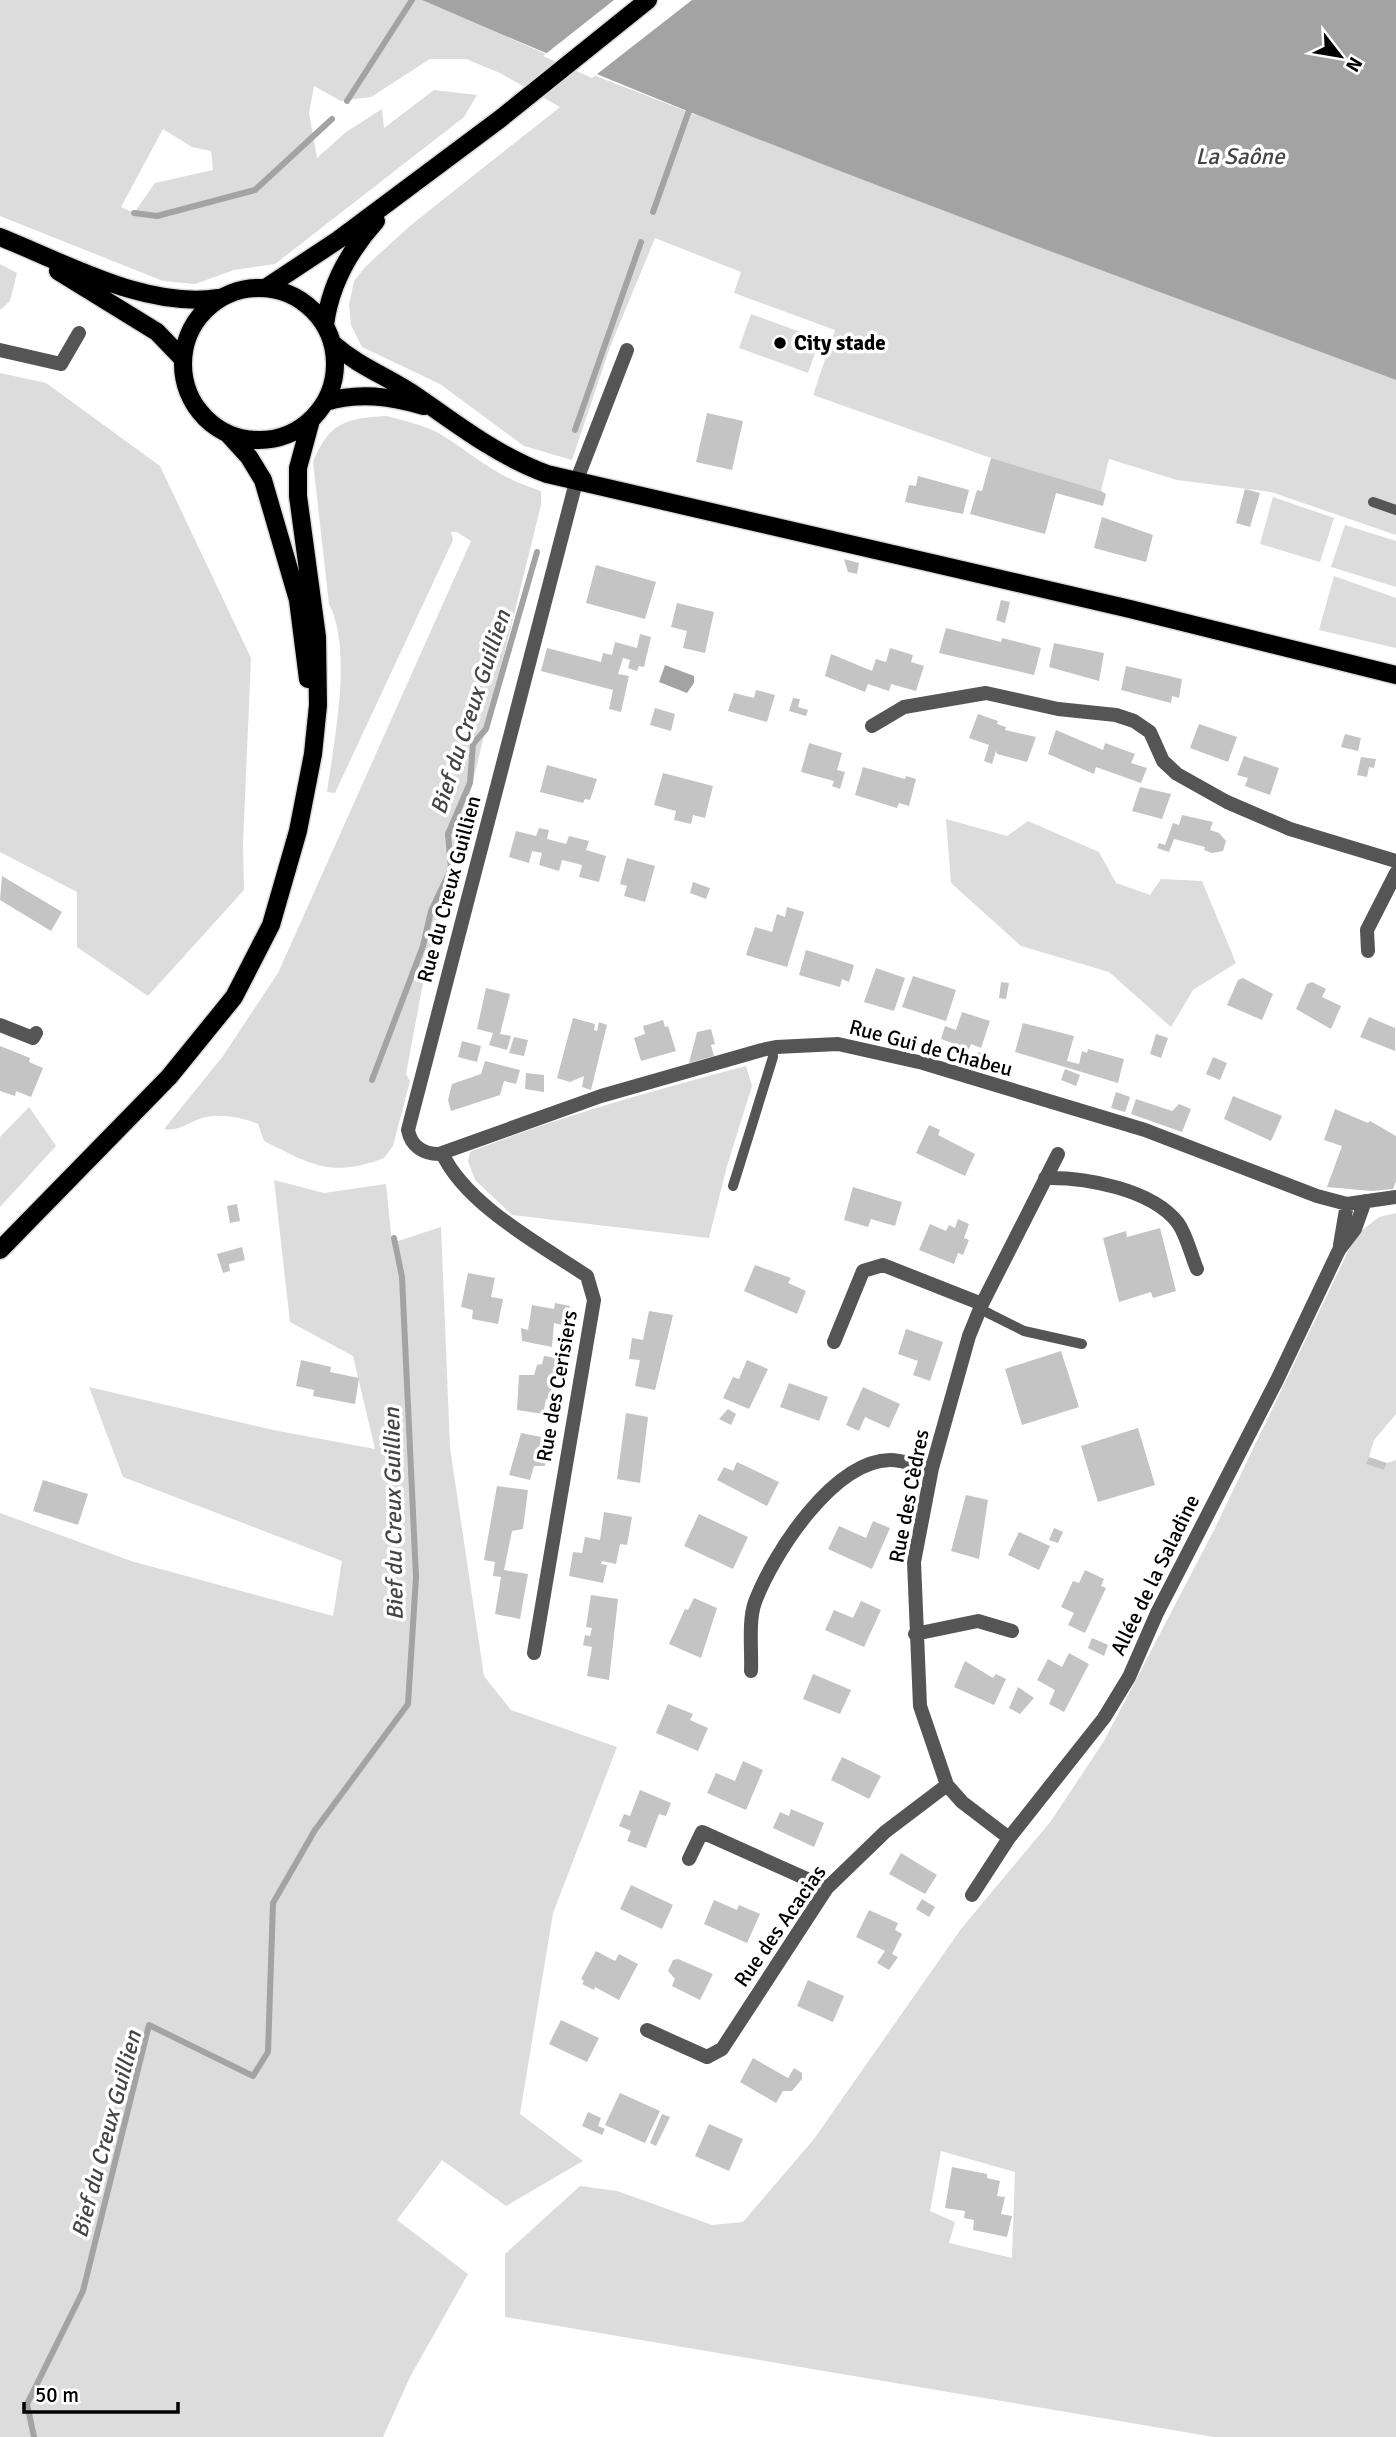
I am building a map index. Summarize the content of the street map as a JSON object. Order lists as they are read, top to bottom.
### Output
{
  "streets": {
    "street": [
      "Rue du Creux Guillien",
      "Rue Gui de Chabeu",
      "Rue des Cerisiers",
      "Rue des Cèdres",
      "Allée de la Saladine",
      "Rue des Acacias"
    ]
  },
  "crossings": [
    ["Rue du Creux Guillien", "Rue Gui de Chabeu"],
    ["Rue du Creux Guillien", "Rue des Cerisiers"],
    ["Rue Gui de Chabeu", "Rue des Cerisiers"],
    ["Rue Gui de Chabeu", "Allée de la Saladine"],
    ["Rue des Cèdres", "Allée de la Saladine"],
    ["Rue des Cèdres", "Rue des Acacias"]
  ],
  "water": ["La Saône", "Bief du Creux Guillien"],
  "places": ["City stade"],
  "scale_bar": "50 m",
  "north": "bottom right"
}
